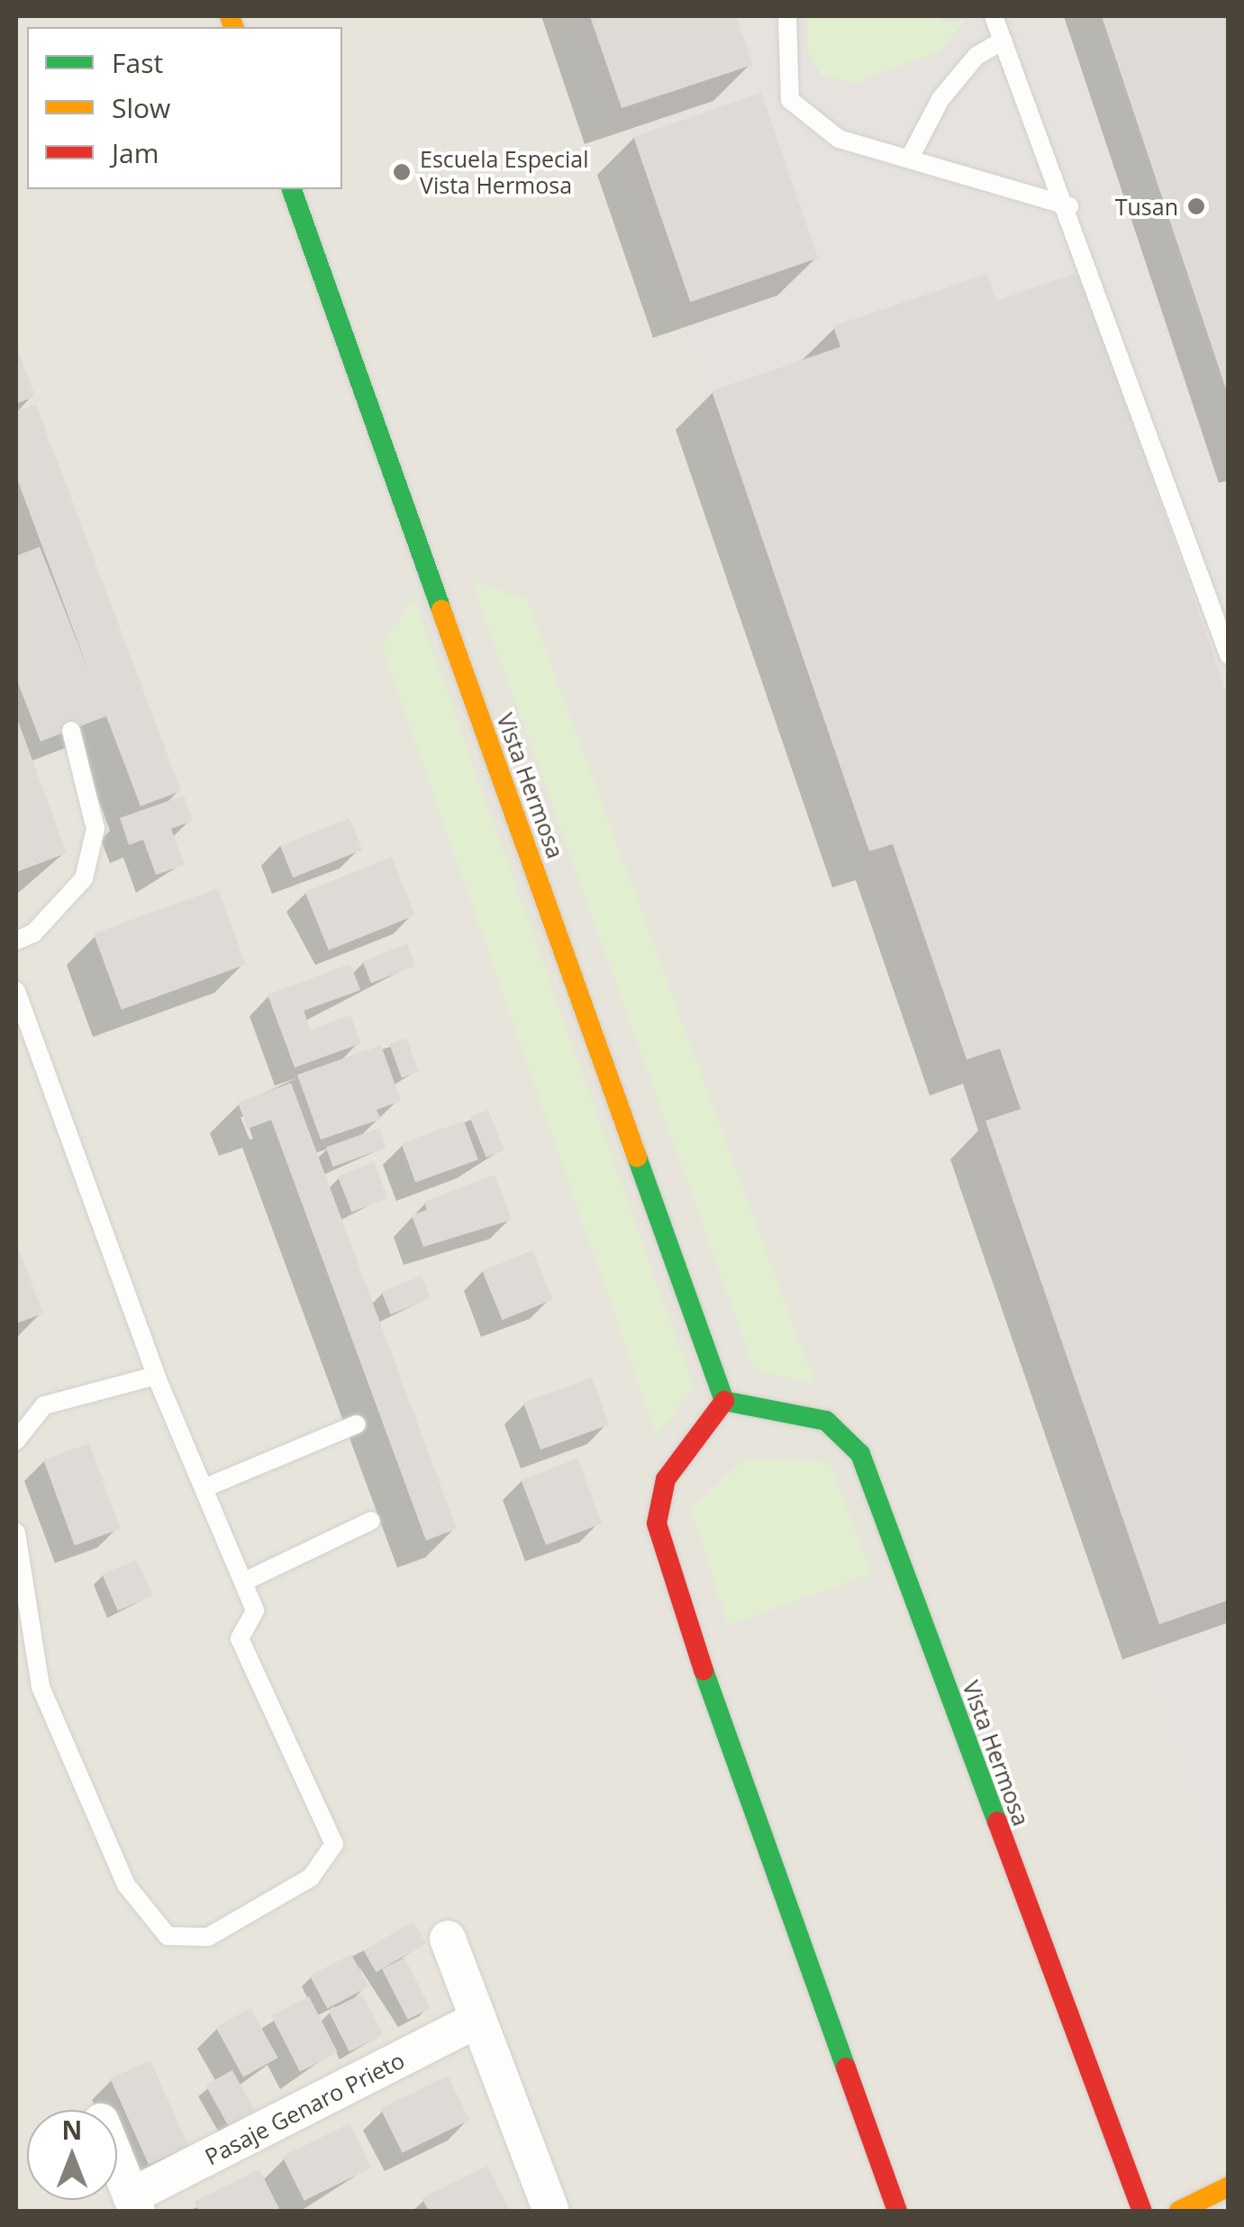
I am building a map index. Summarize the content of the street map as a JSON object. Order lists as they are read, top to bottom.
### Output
{
  "streets": {
    "street": ["Vista Hermosa", "Pasaje Genaro Prieto"]
  },
  "places": ["Escuela Especial Vista Hermosa", "Tusan"],
  "legend": ["Fast", "Slow", "Jam"],
  "north": "top"
}
